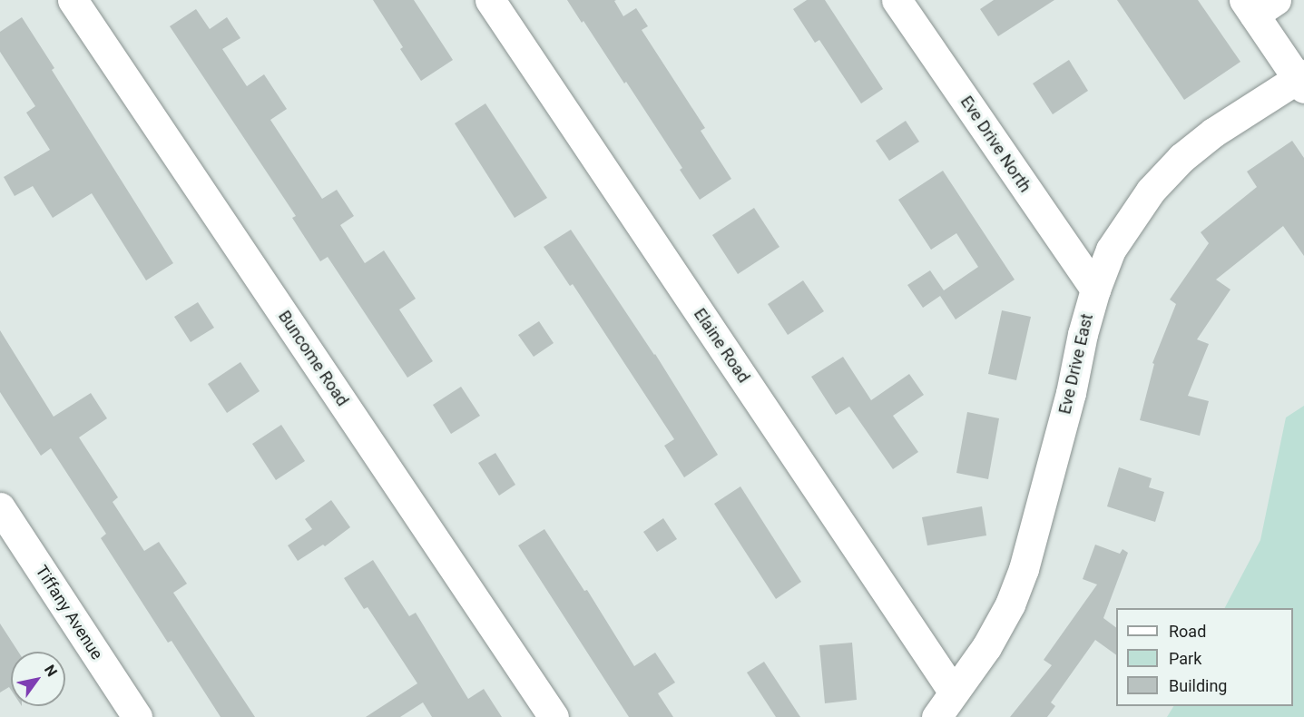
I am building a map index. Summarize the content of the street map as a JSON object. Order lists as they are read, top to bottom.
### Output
{
  "streets": {
    "street": [
      "Eve Drive North",
      "Elaine Road",
      "Buncome Road",
      "Eve Drive East",
      "Tiffany Avenue"
    ]
  },
  "crossings": [
    ["Eve Drive North", "Eve Drive East"],
    ["Elaine Road", "Eve Drive East"]
  ],
  "legend": ["Road", "Park", "Building"],
  "north": "top right"
}
